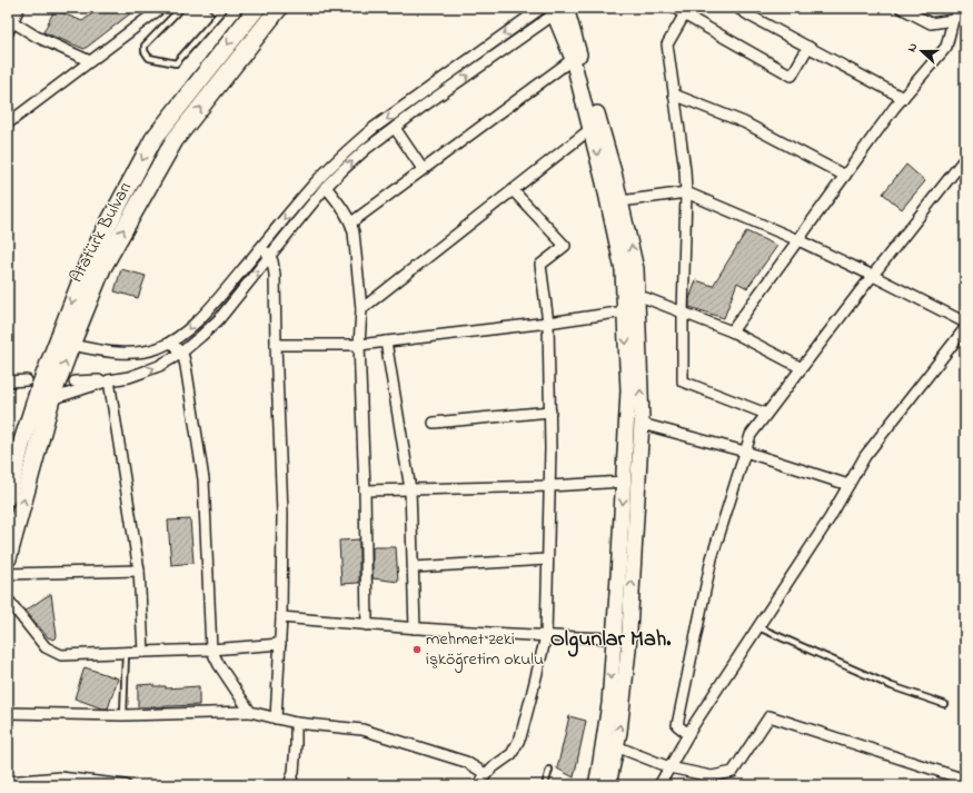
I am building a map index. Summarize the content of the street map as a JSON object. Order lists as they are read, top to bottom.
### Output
{
  "streets": {
    "main road": ["Atatürk Bulvarı"]
  },
  "districts": ["Olgunlar Mah."],
  "places": ["mehmet zeki işköğretim okulu"],
  "north": "left"
}
